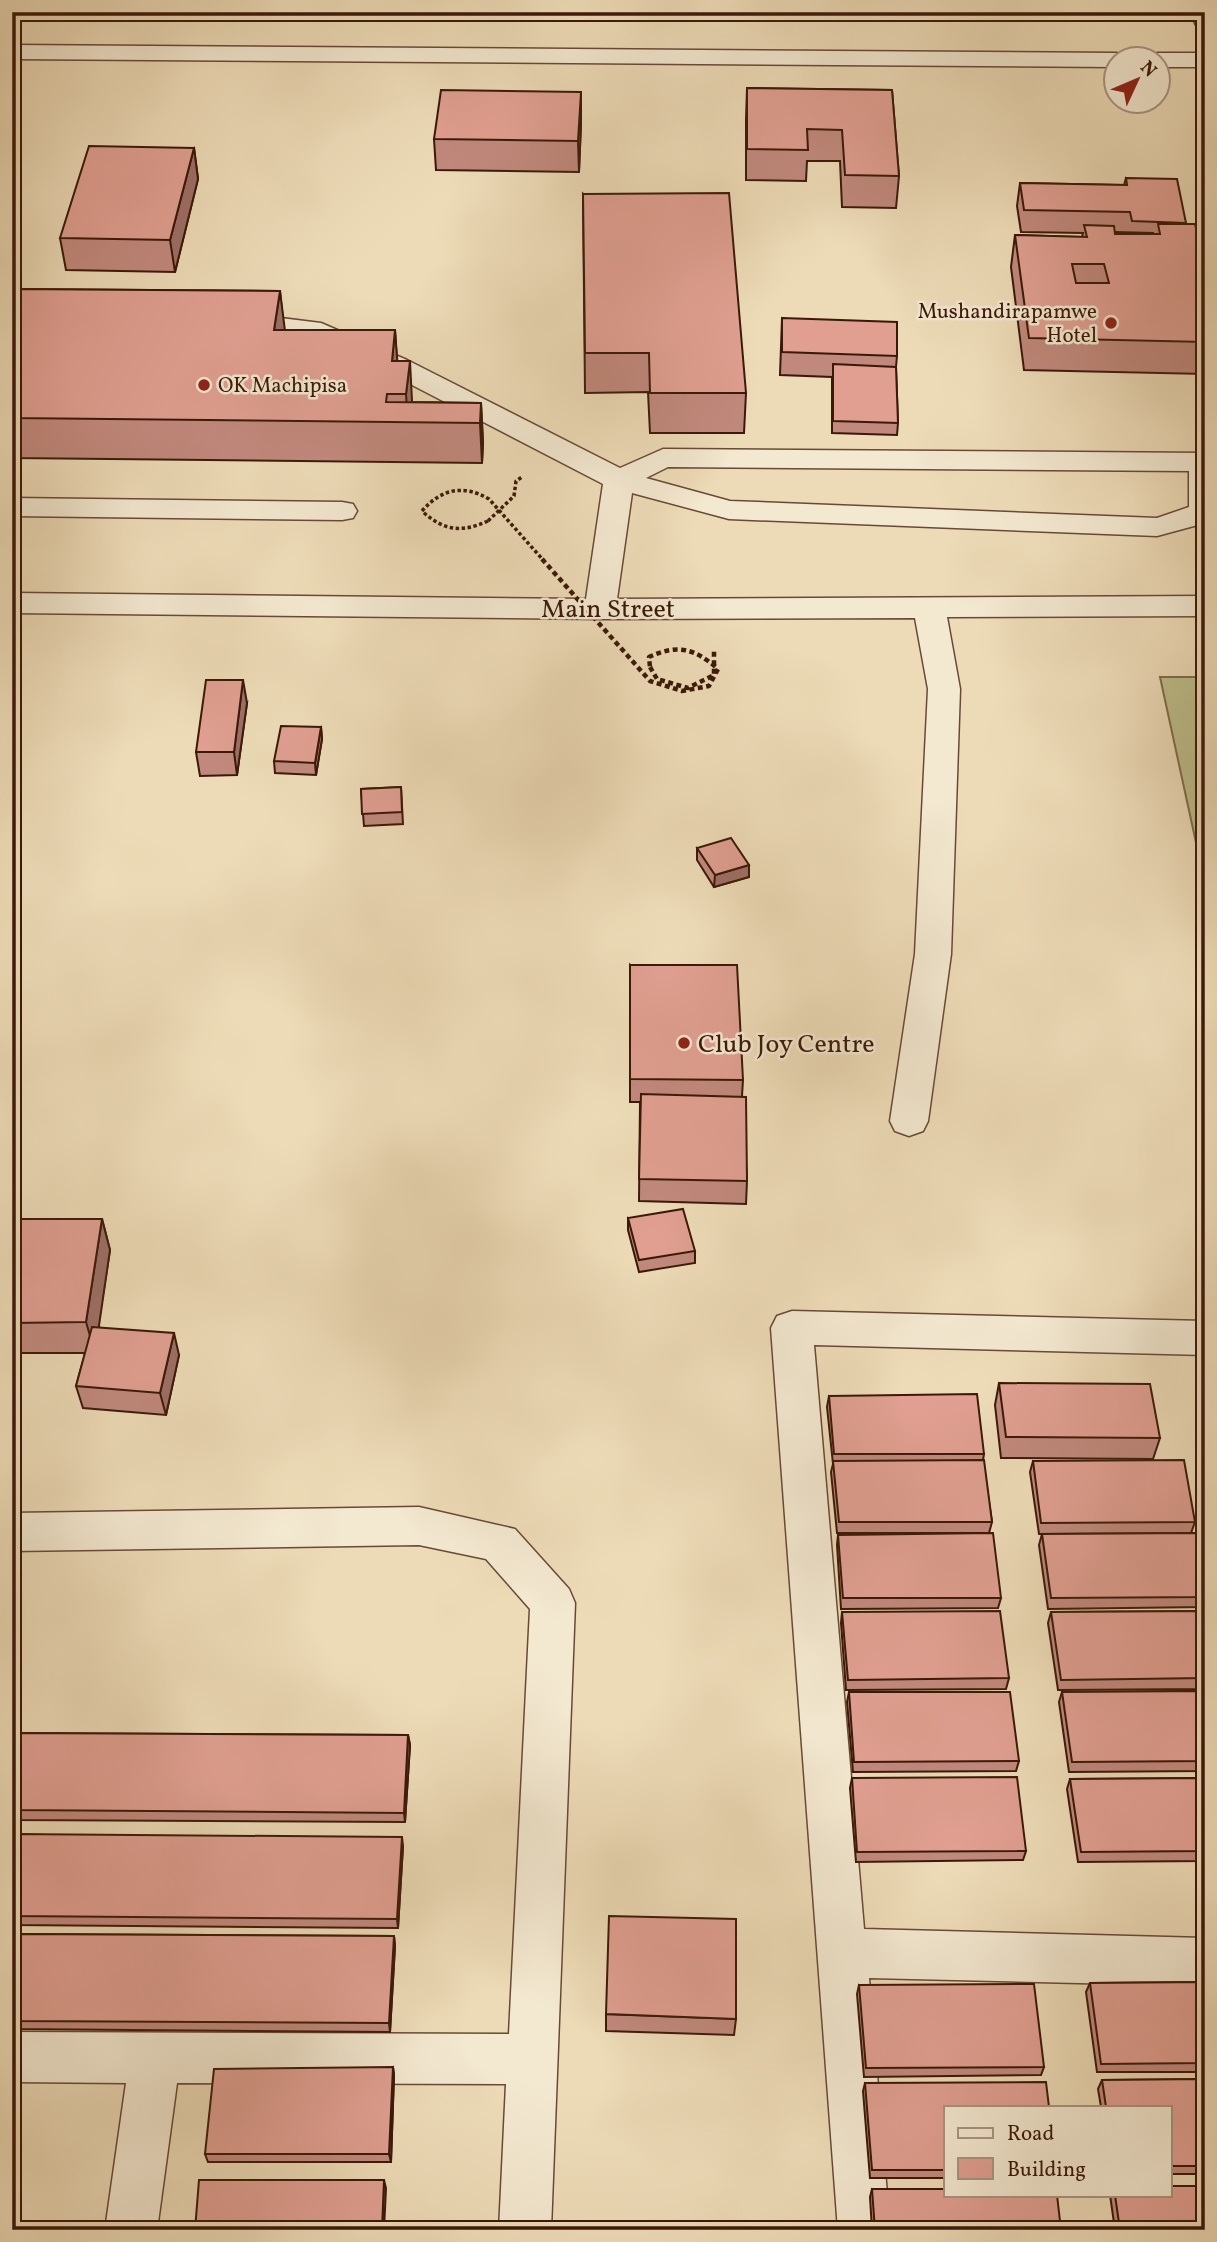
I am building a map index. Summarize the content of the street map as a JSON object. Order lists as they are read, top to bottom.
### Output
{
  "streets": {
    "street": ["Main Street"]
  },
  "places": ["Mushandirapamwe Hotel", "OK Machipisa", "Club Joy Centre"],
  "legend": ["Road", "Building"],
  "north": "top right"
}
